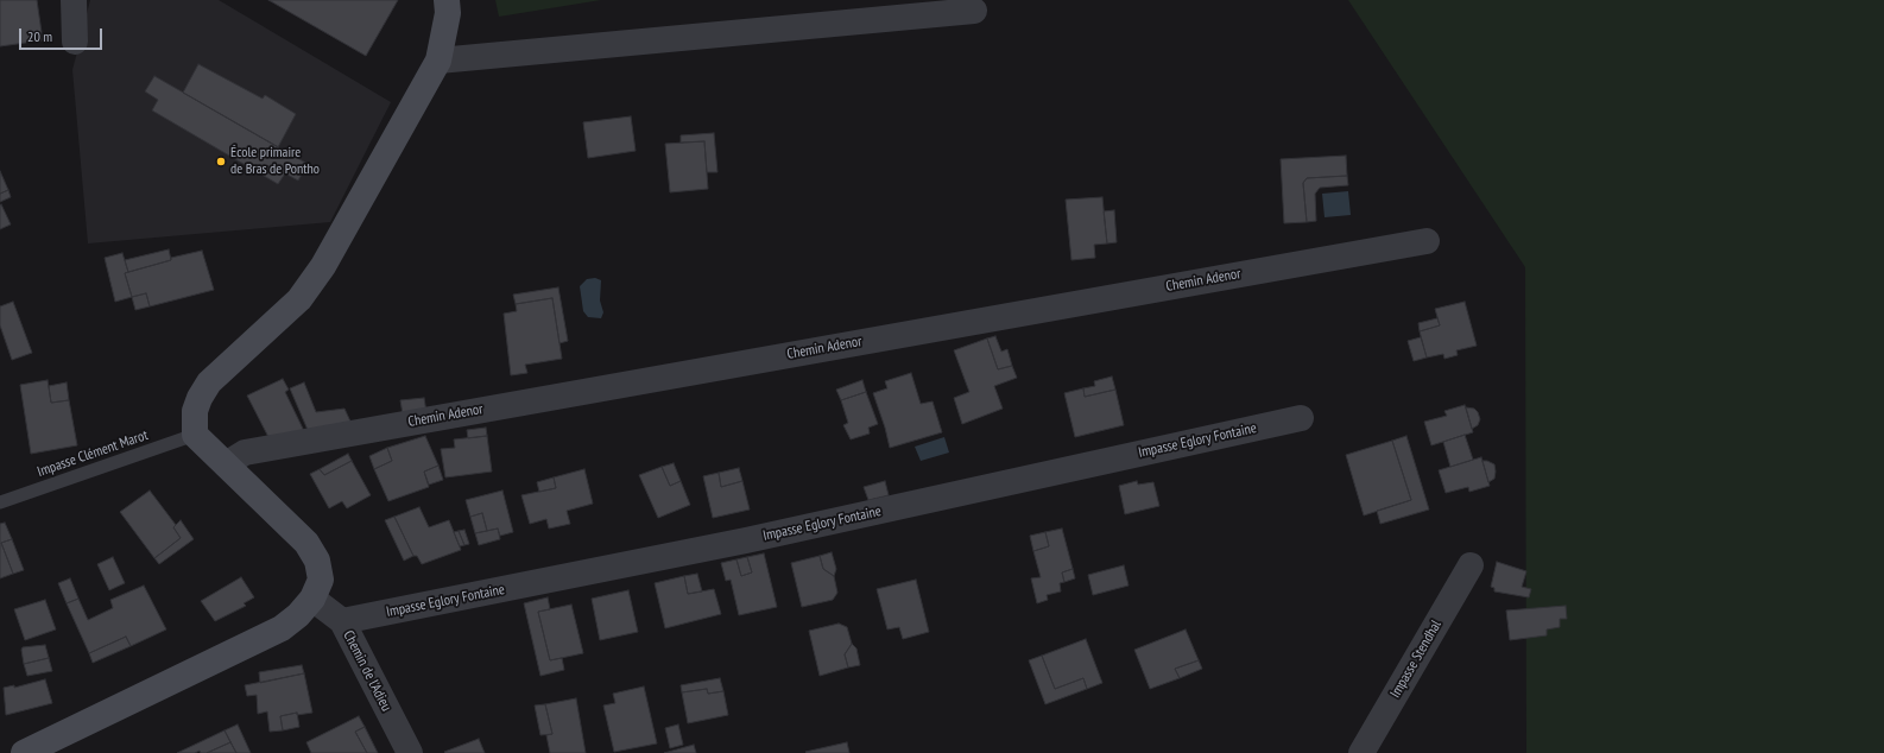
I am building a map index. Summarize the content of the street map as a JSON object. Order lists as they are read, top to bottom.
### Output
{
  "streets": {
    "street": [
      "Chemin Adenor",
      "Impasse Eglory Fontaine",
      "Impasse Stendhal",
      "Chemin de l'Adieu"
    ],
    "lane": ["Impasse Clément Marot"]
  },
  "crossings": [
    ["Impasse Eglory Fontaine", "Chemin de l'Adieu"]
  ],
  "places": ["École primaire de Bras de Pontho"],
  "scale_bar": "20 m"
}
